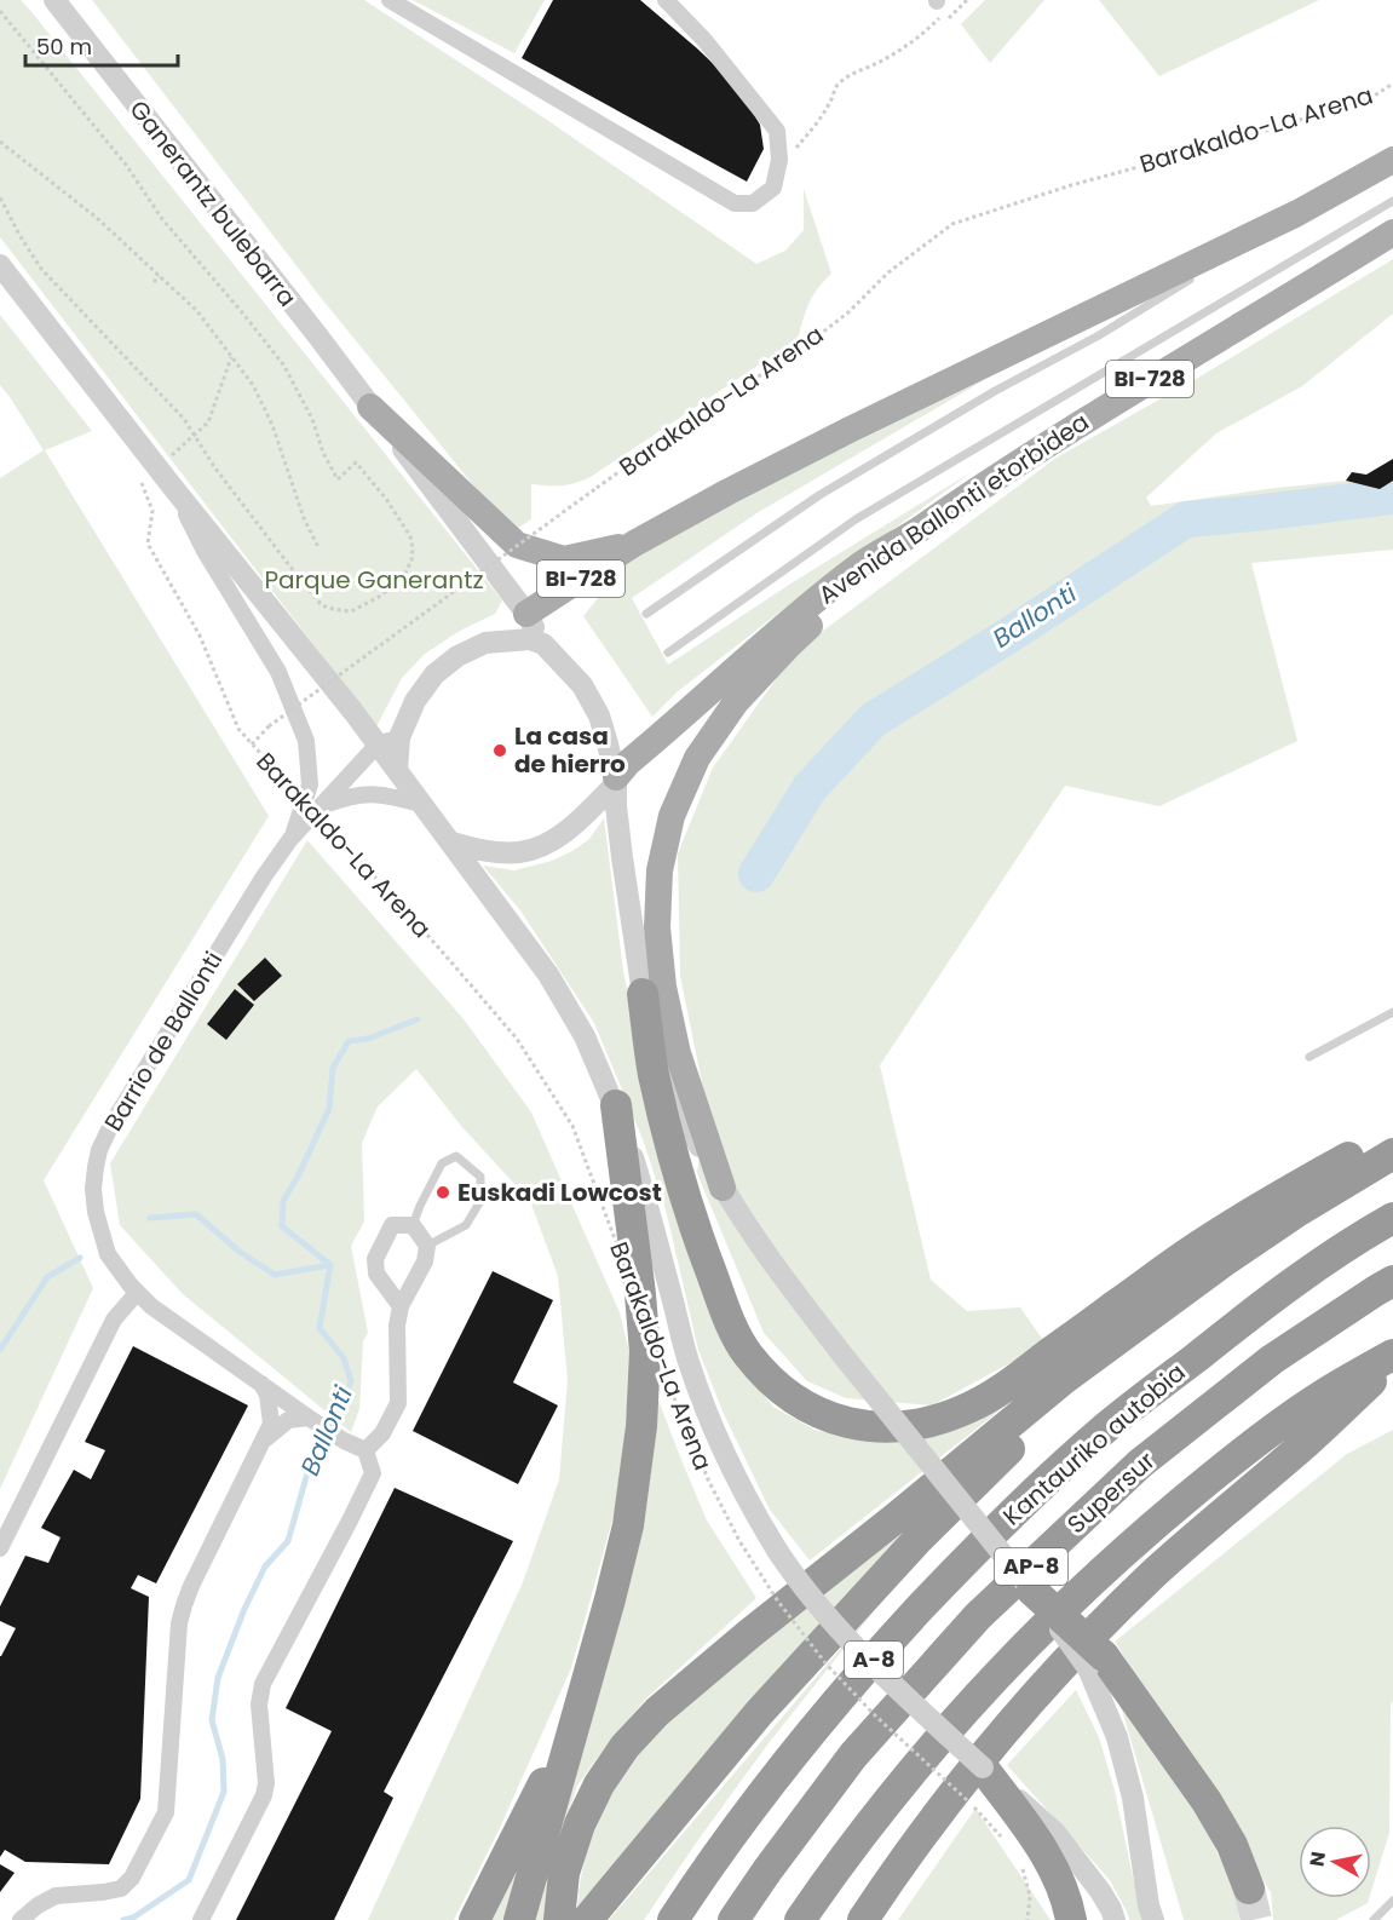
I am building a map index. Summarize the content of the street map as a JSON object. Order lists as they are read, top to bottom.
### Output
{
  "streets": {
    "highway": [
      "Kantauriko autobia",
      "Supersur",
      "AP-8",
      "A-8"
    ],
    "main road": ["BI-728", "Avenida Ballonti etorbidea"],
    "street": ["Ganerantz bulebarra", "Barrio de Ballonti"],
    "path": ["Barakaldo-La Arena"]
  },
  "crossings": [
    ["Ganerantz bulebarra", "BI-728"],
    ["Ganerantz bulebarra", "Avenida Ballonti etorbidea"]
  ],
  "water": ["Ballonti"],
  "parks": ["Parque Ganerantz"],
  "places": ["La casa de hierro", "Euskadi Lowcost"],
  "scale_bar": "50 m",
  "north": "left"
}
